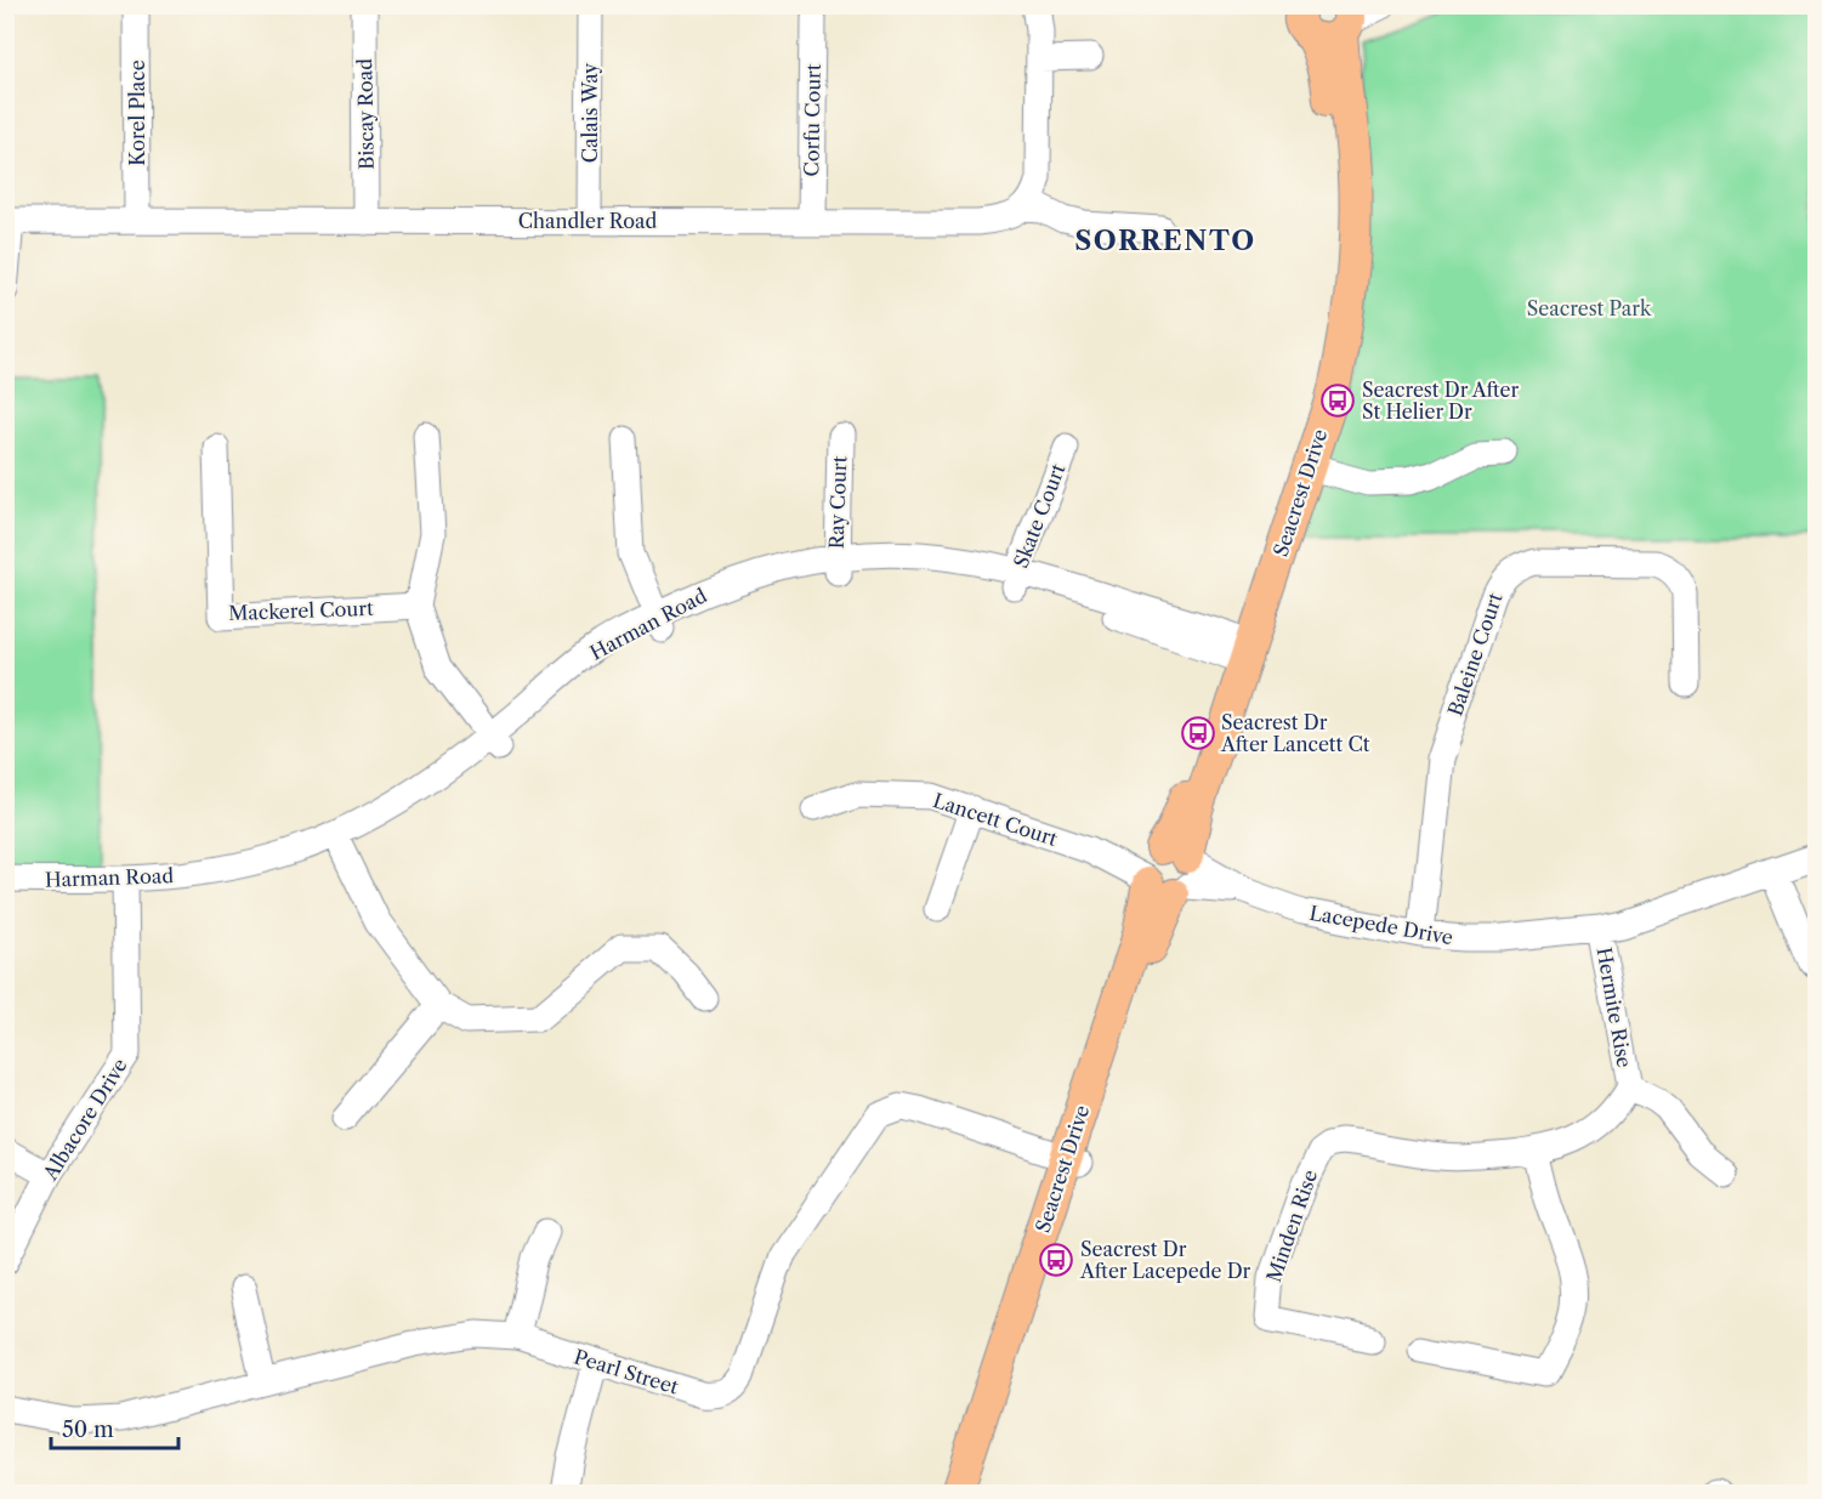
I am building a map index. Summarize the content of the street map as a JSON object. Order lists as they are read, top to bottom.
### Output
{
  "streets": {
    "main road": ["Seacrest Drive"],
    "street": [
      "Korel Place",
      "Calais Way",
      "Biscay Road",
      "Corfu Court",
      "Chandler Road",
      "Ray Court",
      "Skate Court",
      "Mackerel Court",
      "Harman Road",
      "Baleine Court",
      "Lancett Court",
      "Lacepede Drive",
      "Hermite Rise",
      "Albacore Drive",
      "Minden Rise",
      "Pearl Street"
    ]
  },
  "crossings": [
    ["Korel Place", "Chandler Road"],
    ["Calais Way", "Chandler Road"],
    ["Biscay Road", "Chandler Road"],
    ["Corfu Court", "Chandler Road"],
    ["Seacrest Drive", "Harman Road"],
    ["Seacrest Drive", "Lancett Court"],
    ["Seacrest Drive", "Lacepede Drive"],
    ["Seacrest Drive", "Pearl Street"],
    ["Ray Court", "Harman Road"],
    ["Skate Court", "Harman Road"],
    ["Harman Road", "Albacore Drive"],
    ["Baleine Court", "Lacepede Drive"],
    ["Lancett Court", "Lacepede Drive"],
    ["Lacepede Drive", "Hermite Rise"],
    ["Hermite Rise", "Minden Rise"]
  ],
  "districts": ["SORRENTO"],
  "parks": ["Seacrest Park"],
  "places": {
    "bus stop": ["Seacrest Dr After St Helier Dr", "Seacrest Dr After Lancett Ct", "Seacrest Dr After Lacepede Dr"]
  },
  "scale_bar": "50 m"
}
